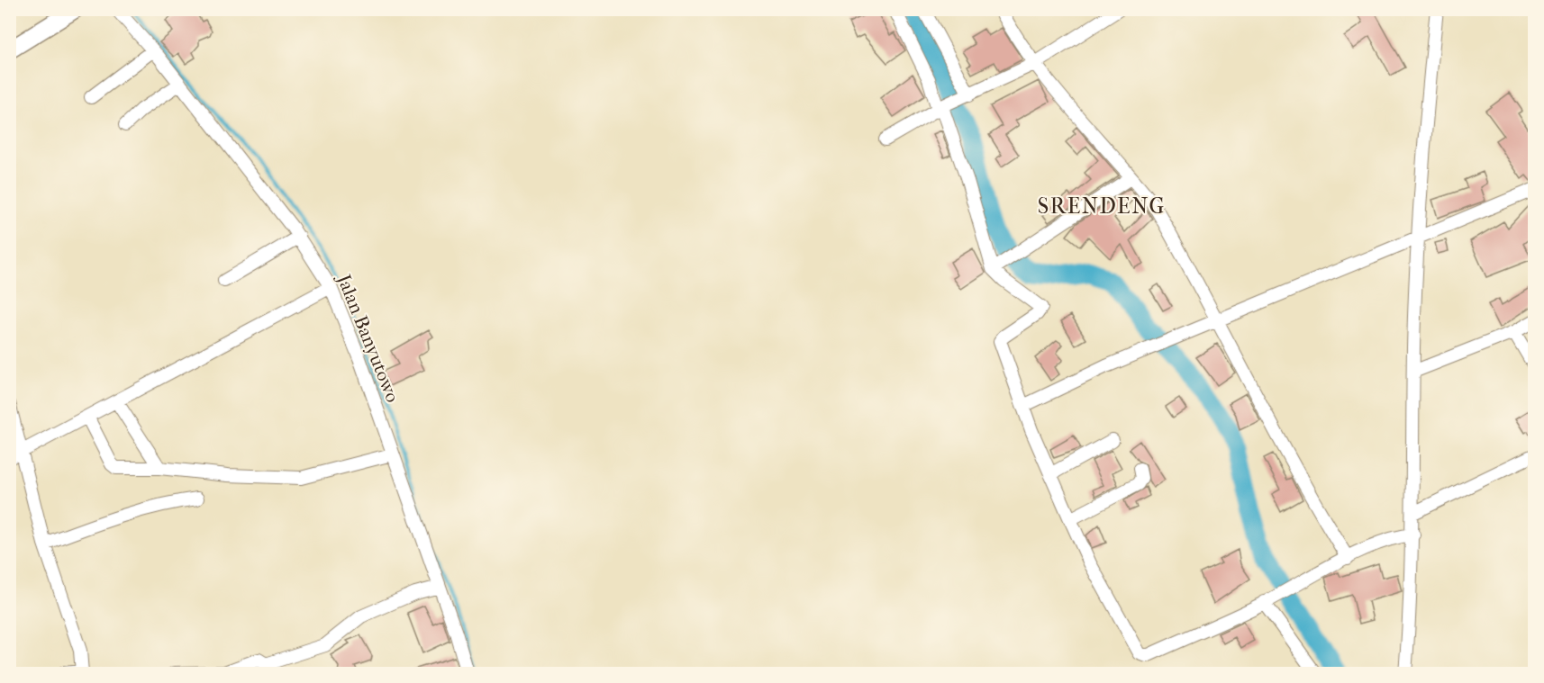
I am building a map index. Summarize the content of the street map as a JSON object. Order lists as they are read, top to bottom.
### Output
{
  "streets": {
    "street": ["Jalan Banyutowo"]
  },
  "districts": ["SRENDENG"]
}
